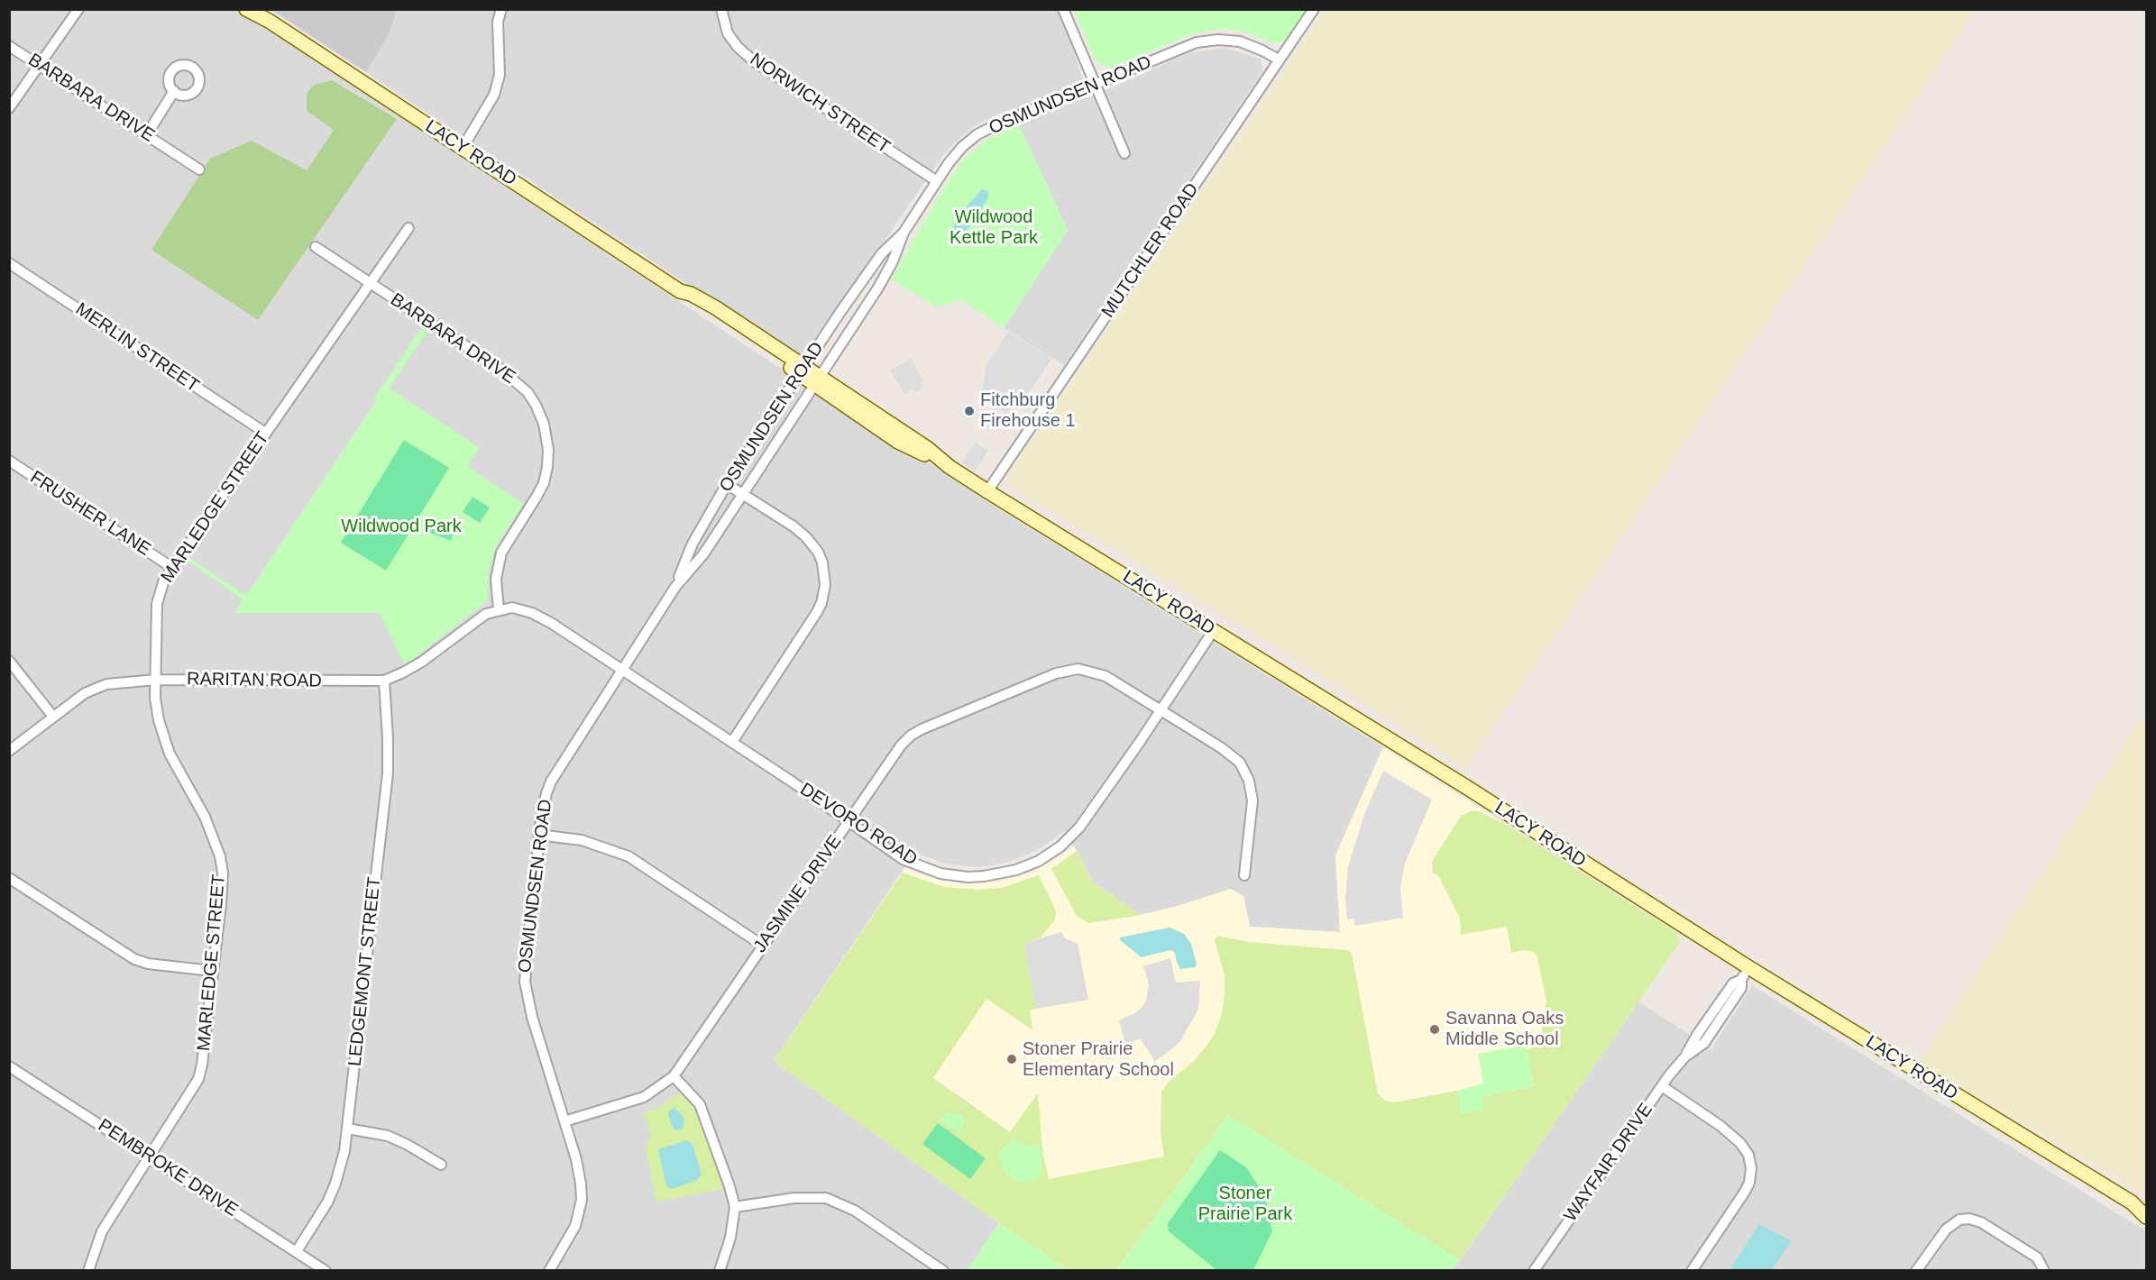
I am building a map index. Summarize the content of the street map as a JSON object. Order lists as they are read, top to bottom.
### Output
{
  "streets": {
    "street": [
      "OSMUNDSEN ROAD",
      "BARBARA DRIVE",
      "NORWICH STREET",
      "LACY ROAD",
      "MUTCHLER ROAD",
      "MERLIN STREET",
      "MARLEDGE STREET",
      "FRUSHER LANE",
      "RARITAN ROAD",
      "DEVORO ROAD",
      "JASMINE DRIVE",
      "LEDGEMONT STREET",
      "WAYFAIR DRIVE",
      "PEMBROKE DRIVE"
    ]
  },
  "crossings": [
    ["OSMUNDSEN ROAD", "NORWICH STREET"],
    ["OSMUNDSEN ROAD", "LACY ROAD"],
    ["OSMUNDSEN ROAD", "MUTCHLER ROAD"],
    ["OSMUNDSEN ROAD", "DEVORO ROAD"],
    ["OSMUNDSEN ROAD", "JASMINE DRIVE"],
    ["BARBARA DRIVE", "MARLEDGE STREET"],
    ["BARBARA DRIVE", "RARITAN ROAD"],
    ["BARBARA DRIVE", "DEVORO ROAD"],
    ["LACY ROAD", "MUTCHLER ROAD"],
    ["LACY ROAD", "DEVORO ROAD"],
    ["LACY ROAD", "WAYFAIR DRIVE"],
    ["MERLIN STREET", "MARLEDGE STREET"],
    ["MARLEDGE STREET", "FRUSHER LANE"],
    ["MARLEDGE STREET", "RARITAN ROAD"],
    ["MARLEDGE STREET", "PEMBROKE DRIVE"],
    ["RARITAN ROAD", "DEVORO ROAD"],
    ["RARITAN ROAD", "LEDGEMONT STREET"],
    ["DEVORO ROAD", "JASMINE DRIVE"],
    ["LEDGEMONT STREET", "PEMBROKE DRIVE"]
  ],
  "parks": ["Wildwood Kettle Park", "Wildwood Park", "Stoner Prairie Park"],
  "places": ["Fitchburg Firehouse 1", "Savanna Oaks Middle School", "Stoner Prairie Elementary School"]
}
